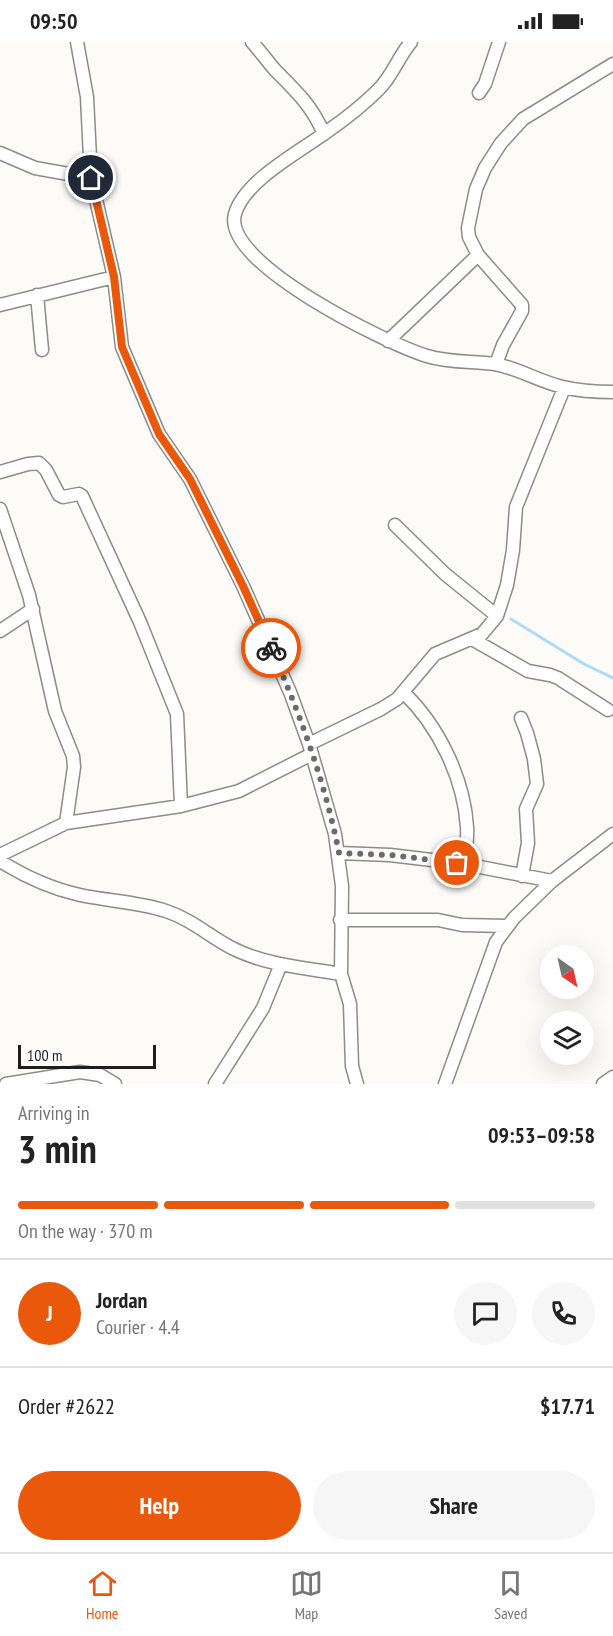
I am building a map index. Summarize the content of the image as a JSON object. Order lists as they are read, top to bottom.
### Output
{
  "scale_bar": "100 m",
  "north": "bottom right",
  "page": {
    "status": "09:50",
    "scale": "100 m",
    "heading": ["3 min", "Arriving in", "09:53–09:58"],
    "panel": [
      "Jordan",
      "Courier · 4.4",
      "Order #2622",
      "$17.71"
    ],
    "bar": "On the way · 370 m",
    "round": "J",
    "buttons": ["Help", "Share"],
    "tabs": ["Home", "Map", "Saved"]
  }
}
